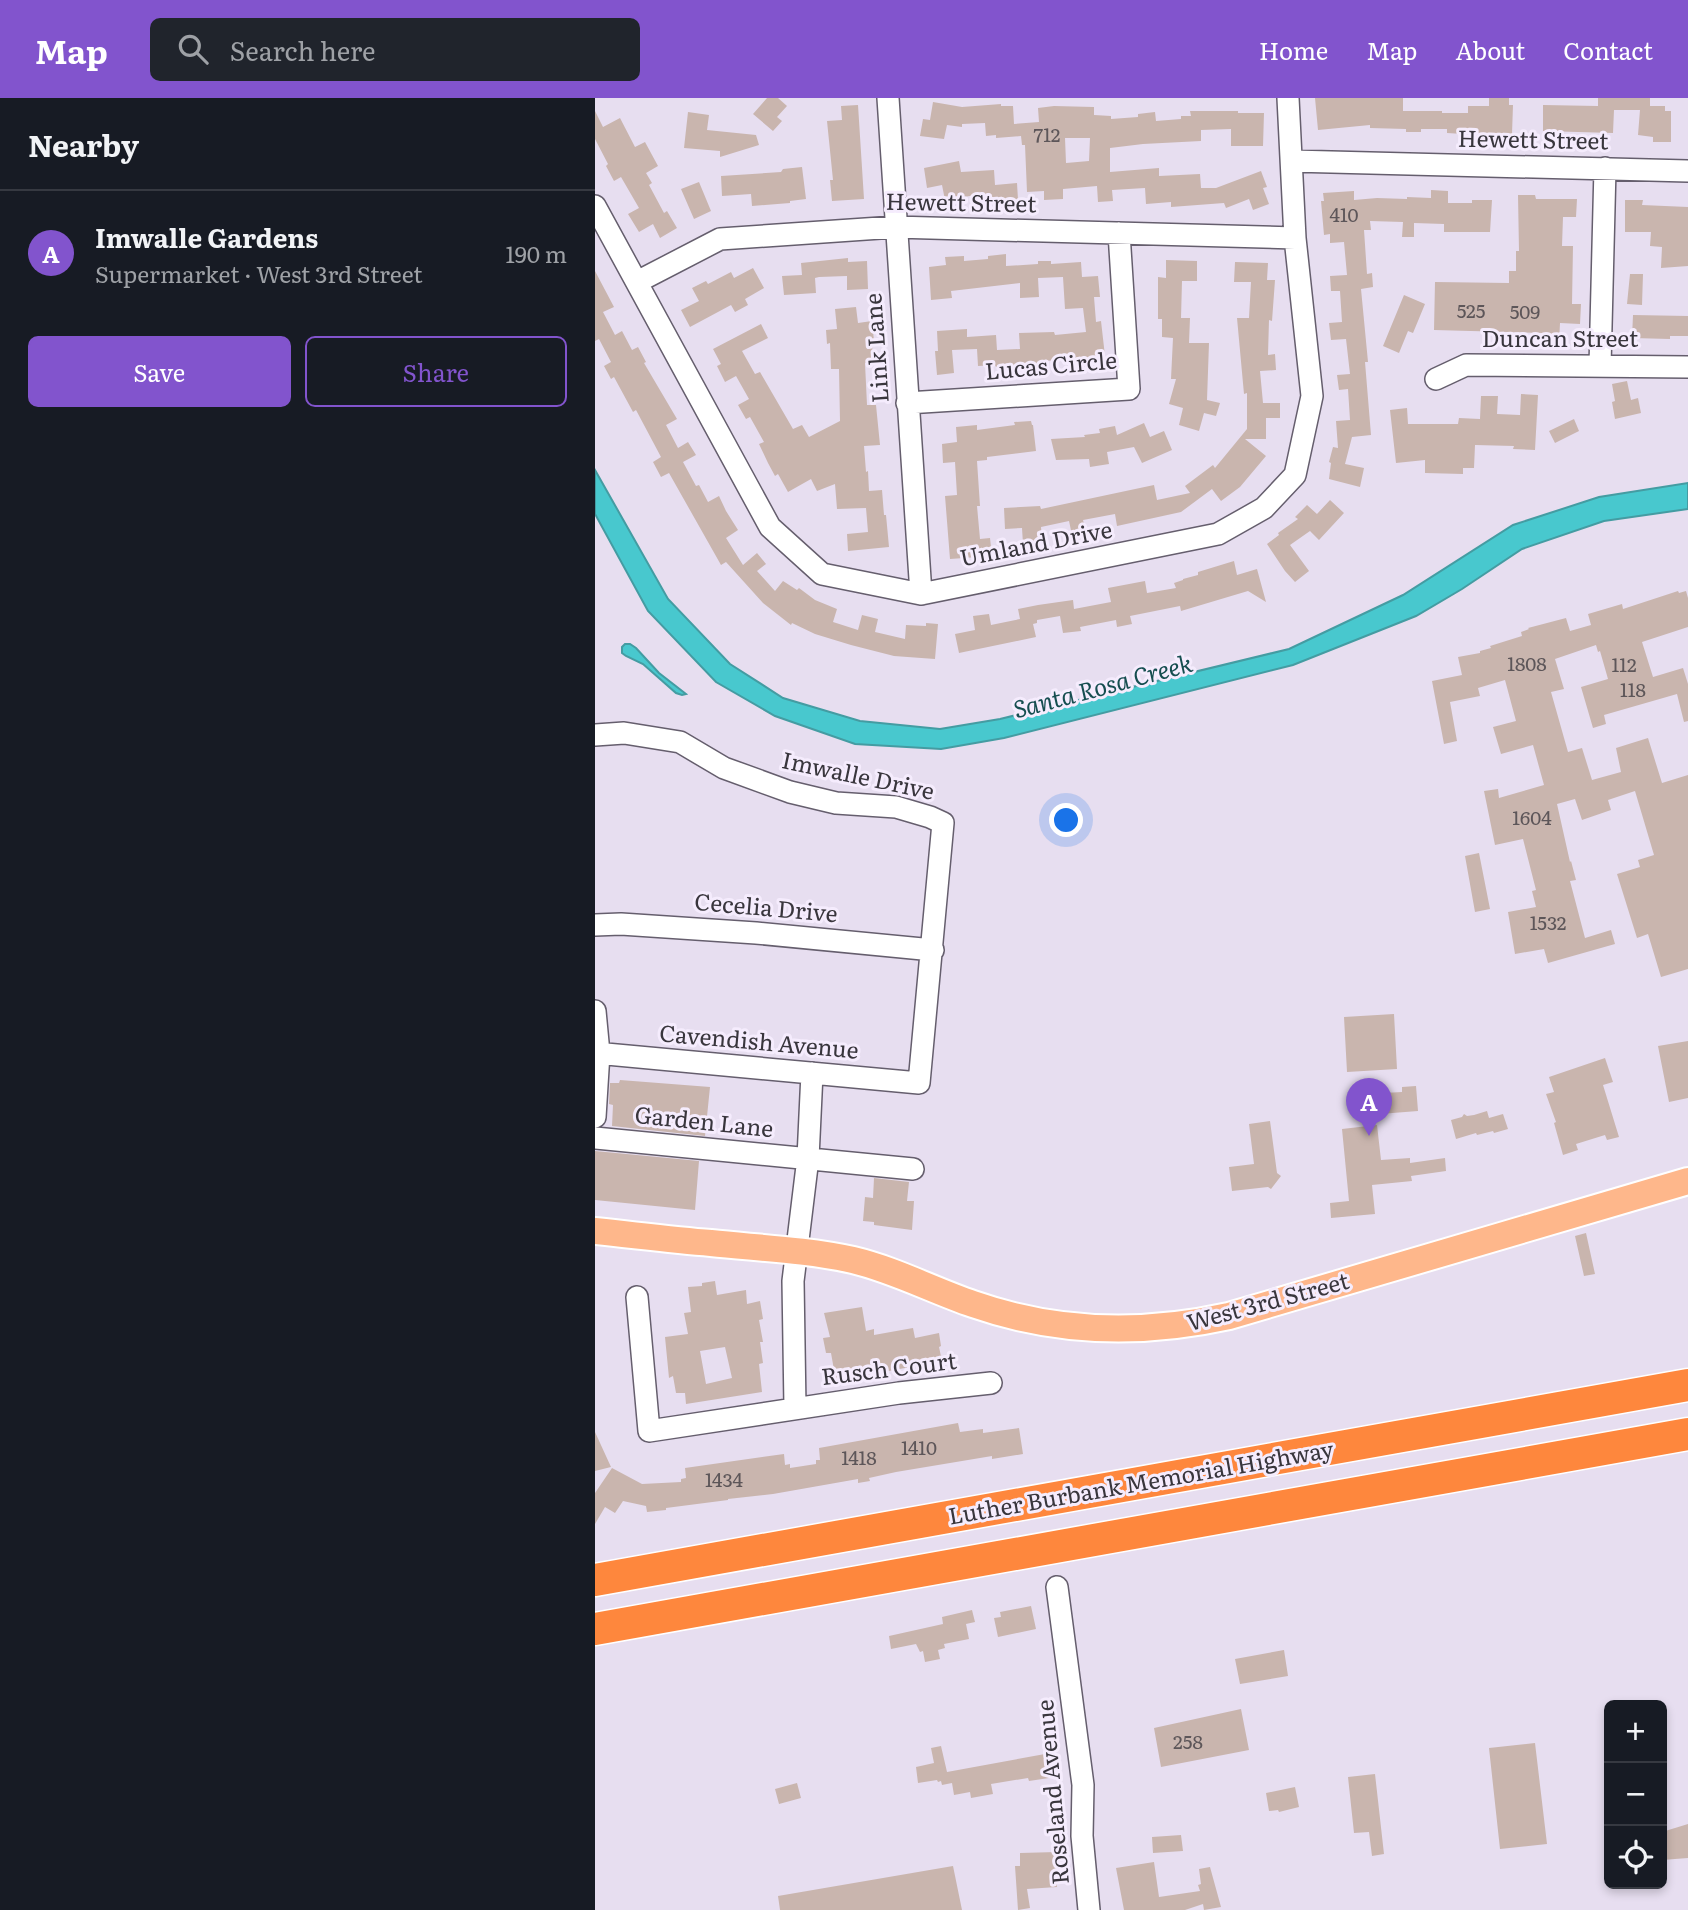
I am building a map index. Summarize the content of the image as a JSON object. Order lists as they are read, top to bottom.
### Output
{
  "streets": {
    "highway": ["Luther Burbank Memorial Highway"],
    "main road": ["West 3rd Street"],
    "street": [
      "Hewett Street",
      "Duncan Street",
      "Link Lane",
      "Lucas Circle",
      "Umland Drive",
      "Imwalle Drive",
      "Cecelia Drive",
      "Cavendish Avenue",
      "Garden Lane",
      "Rusch Court",
      "Roseland Avenue"
    ]
  },
  "crossings": [
    ["Hewett Street", "Link Lane"],
    ["Hewett Street", "Lucas Circle"],
    ["Hewett Street", "Umland Drive"],
    ["Link Lane", "Lucas Circle"],
    ["Link Lane", "Umland Drive"],
    ["Imwalle Drive", "Cecelia Drive"],
    ["Imwalle Drive", "Cavendish Avenue"],
    ["Cavendish Avenue", "Rusch Court"],
    ["Garden Lane", "Rusch Court"],
    ["West 3rd Street", "Rusch Court"]
  ],
  "water": ["Santa Rosa Creek"],
  "house_numbers": [
    "712",
    "410",
    "525",
    "509",
    "1808",
    "112",
    "118",
    "1604",
    "1532",
    "1410",
    "1418",
    "1434",
    "258"
  ],
  "page": {
    "header": "Map",
    "search": "Search here",
    "nav": [
      "Home",
      "Map",
      "About",
      "Contact"
    ],
    "heading": "Nearby",
    "list": [
      {
        "mark": "A",
        "name": "Imwalle Gardens",
        "note": "Supermarket · West 3rd Street",
        "value": "190 m"
      }
    ],
    "buttons": ["Save", "Share"],
    "pins": "A",
    "map_buttons": ["+", "−"]
  }
}
